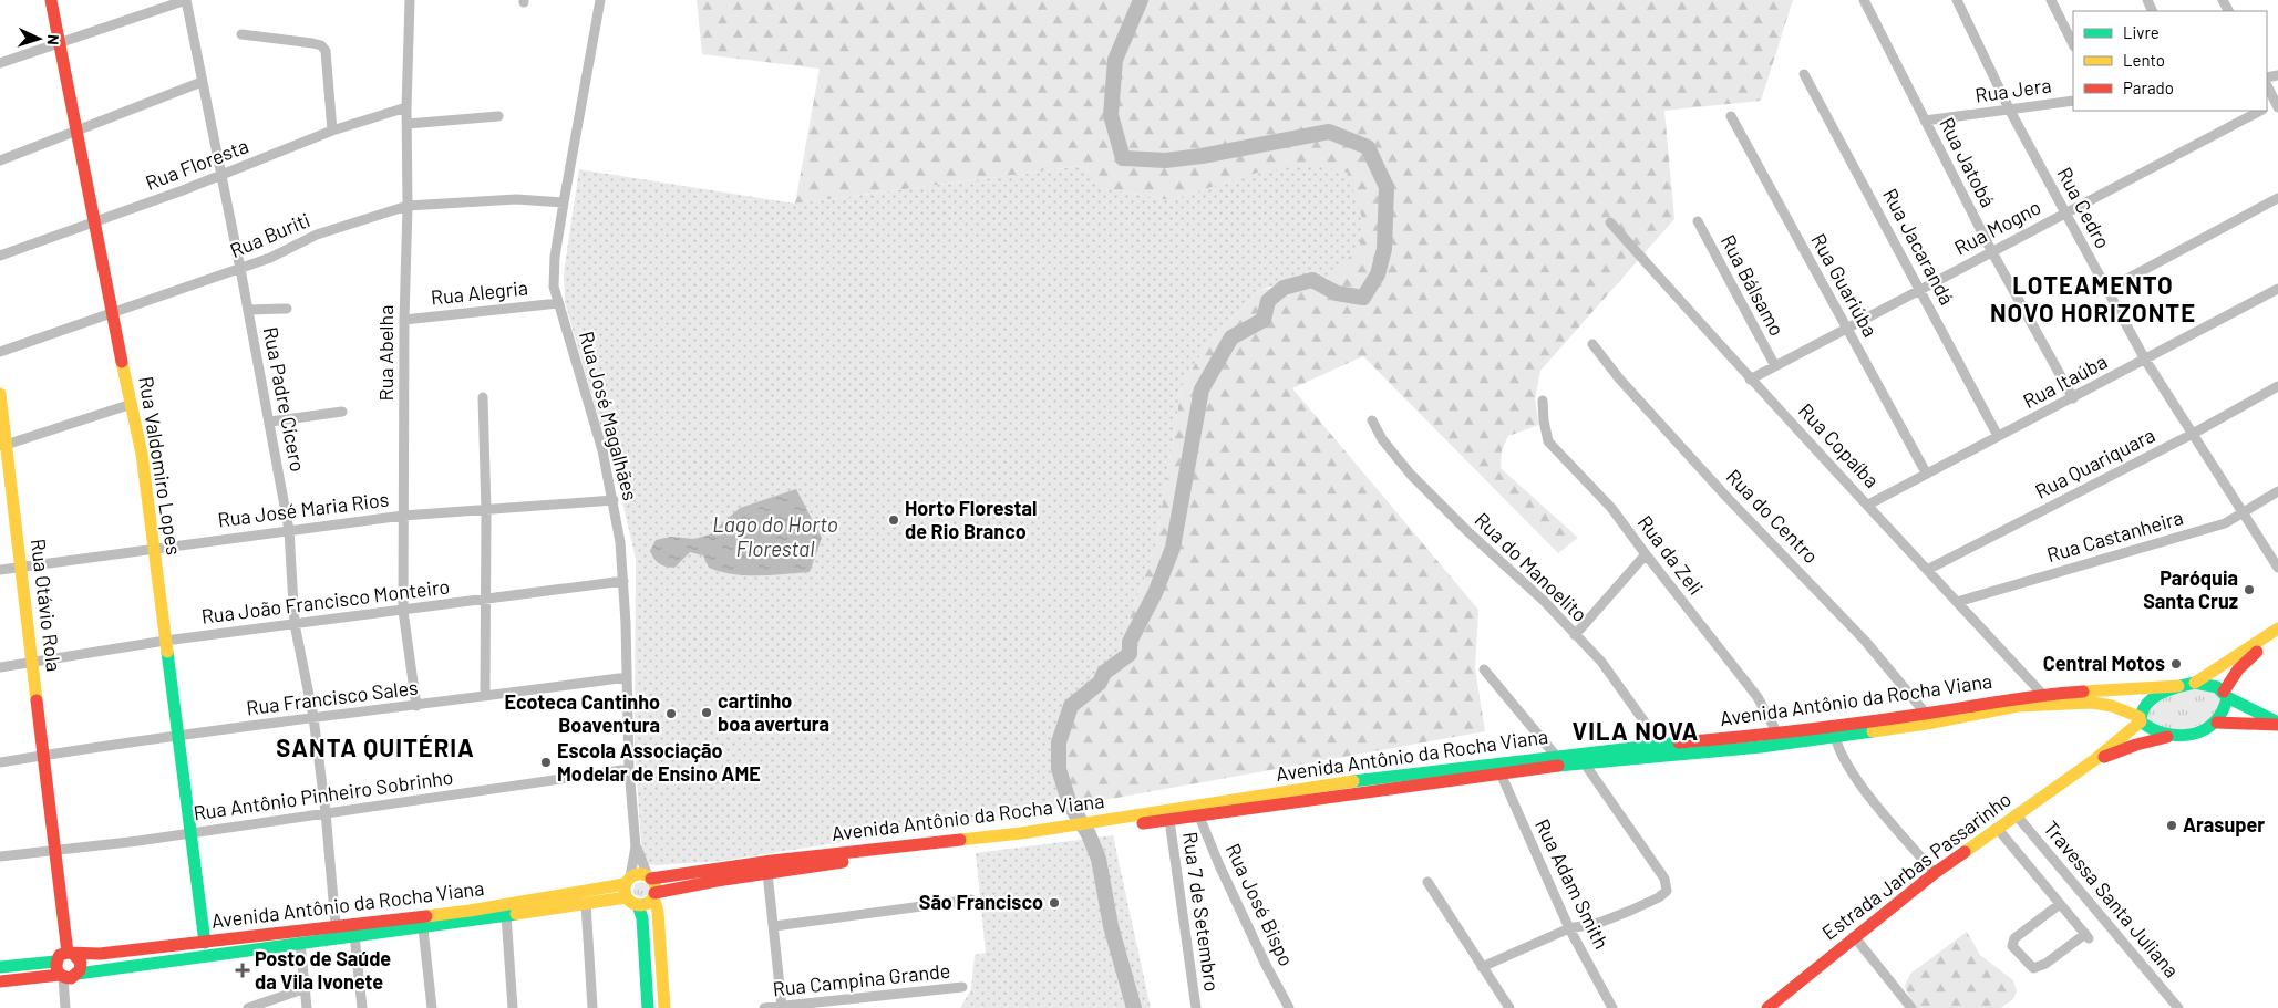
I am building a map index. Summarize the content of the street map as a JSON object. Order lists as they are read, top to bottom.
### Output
{
  "streets": {
    "main road": [
      "Rua Valdomiro Lopes",
      "Rua Otávio Rola",
      "Avenida Antônio da Rocha Viana",
      "Estrada Jarbas Passarinho"
    ],
    "street": [
      "Rua Jera",
      "Rua Jatobá",
      "Rua Floresta",
      "Rua Cedro",
      "Rua Mogno",
      "Rua Buriti",
      "Rua Jacarandá",
      "Rua Bálsamo",
      "Rua Guariúba",
      "Rua Alegria",
      "Rua Abelha",
      "Rua Itaúba",
      "Rua Padre Cícero",
      "Rua José Magalhães",
      "Rua Copaíba",
      "Rua Quariquara",
      "Rua José Maria Rios",
      "Rua do Centro",
      "Rua Castanheira",
      "Rua da Zeli",
      "Rua do Manoelito",
      "Rua João Francisco Monteiro",
      "Rua Francisco Sales",
      "Rua Antônio Pinheiro Sobrinho",
      "Rua Adam Smith",
      "Travessa Santa Juliana",
      "Rua José Bispo",
      "Rua 7 de Setembro",
      "Rua Campina Grande"
    ]
  },
  "crossings": [
    ["Rua Jera", "Rua Jatobá"],
    ["Rua Jera", "Rua Cedro"],
    ["Rua Jatobá", "Rua Mogno"],
    ["Rua Jatobá", "Rua Itaúba"],
    ["Rua Floresta", "Rua Abelha"],
    ["Rua Floresta", "Rua Padre Cícero"],
    ["Rua Floresta", "Rua Valdomiro Lopes"],
    ["Rua Cedro", "Rua Mogno"],
    ["Rua Cedro", "Rua Itaúba"],
    ["Rua Cedro", "Rua Quariquara"],
    ["Rua Cedro", "Rua Castanheira"],
    ["Rua Mogno", "Rua Jacarandá"],
    ["Rua Mogno", "Rua Bálsamo"],
    ["Rua Mogno", "Rua Guariúba"],
    ["Rua Mogno", "Rua Copaíba"],
    ["Rua Buriti", "Rua Abelha"],
    ["Rua Buriti", "Rua Padre Cícero"],
    ["Rua Buriti", "Rua José Magalhães"],
    ["Rua Buriti", "Rua Valdomiro Lopes"],
    ["Rua Jacarandá", "Rua Itaúba"],
    ["Rua Guariúba", "Rua Itaúba"],
    ["Rua Alegria", "Rua Abelha"],
    ["Rua Alegria", "Rua José Magalhães"],
    ["Rua Abelha", "Rua José Maria Rios"],
    ["Rua Abelha", "Rua João Francisco Monteiro"],
    ["Rua Abelha", "Rua Francisco Sales"],
    ["Rua Itaúba", "Rua Copaíba"],
    ["Rua Padre Cícero", "Rua José Maria Rios"],
    ["Rua Padre Cícero", "Rua João Francisco Monteiro"],
    ["Rua Padre Cícero", "Rua Francisco Sales"],
    ["Rua Padre Cícero", "Avenida Antônio da Rocha Viana"],
    ["Rua Padre Cícero", "Rua Antônio Pinheiro Sobrinho"],
    ["Rua José Magalhães", "Rua José Maria Rios"],
    ["Rua José Magalhães", "Rua João Francisco Monteiro"],
    ["Rua José Magalhães", "Rua Francisco Sales"],
    ["Rua José Magalhães", "Avenida Antônio da Rocha Viana"],
    ["Rua José Magalhães", "Rua Antônio Pinheiro Sobrinho"],
    ["Rua Copaíba", "Rua Quariquara"],
    ["Rua Copaíba", "Rua Castanheira"],
    ["Rua Copaíba", "Avenida Antônio da Rocha Viana"],
    ["Rua Valdomiro Lopes", "Rua José Maria Rios"],
    ["Rua Valdomiro Lopes", "Rua João Francisco Monteiro"],
    ["Rua Valdomiro Lopes", "Rua Francisco Sales"],
    ["Rua Valdomiro Lopes", "Avenida Antônio da Rocha Viana"],
    ["Rua Valdomiro Lopes", "Rua Antônio Pinheiro Sobrinho"],
    ["Rua José Maria Rios", "Rua Otávio Rola"],
    ["Rua do Centro", "Avenida Antônio da Rocha Viana"],
    ["Rua da Zeli", "Avenida Antônio da Rocha Viana"],
    ["Rua do Manoelito", "Avenida Antônio da Rocha Viana"],
    ["Rua João Francisco Monteiro", "Rua Otávio Rola"],
    ["Rua Otávio Rola", "Rua Francisco Sales"],
    ["Rua Otávio Rola", "Avenida Antônio da Rocha Viana"],
    ["Rua Otávio Rola", "Rua Antônio Pinheiro Sobrinho"],
    ["Avenida Antônio da Rocha Viana", "Estrada Jarbas Passarinho"],
    ["Avenida Antônio da Rocha Viana", "Rua Adam Smith"],
    ["Avenida Antônio da Rocha Viana", "Rua José Bispo"],
    ["Avenida Antônio da Rocha Viana", "Rua 7 de Setembro"],
    ["Estrada Jarbas Passarinho", "Travessa Santa Juliana"]
  ],
  "districts": ["LOTEAMENTO NOVO HORIZONTE", "VILA NOVA", "SANTA QUITÉRIA"],
  "water": ["Lago do Horto Florestal"],
  "places": {
    "other": [
      "Horto Florestal de Rio Branco",
      "Paróquia Santa Cruz",
      "Central Motos",
      "cartinho boa avertura",
      "Ecoteca Cantinho Boaventura",
      "Escola Associação Modelar de Ensino AME",
      "Arasuper",
      "São Francisco"
    ],
    "health": ["Posto de Saúde da Vila Ivonete"]
  },
  "legend": ["Livre", "Lento", "Parado"],
  "north": "right"
}
